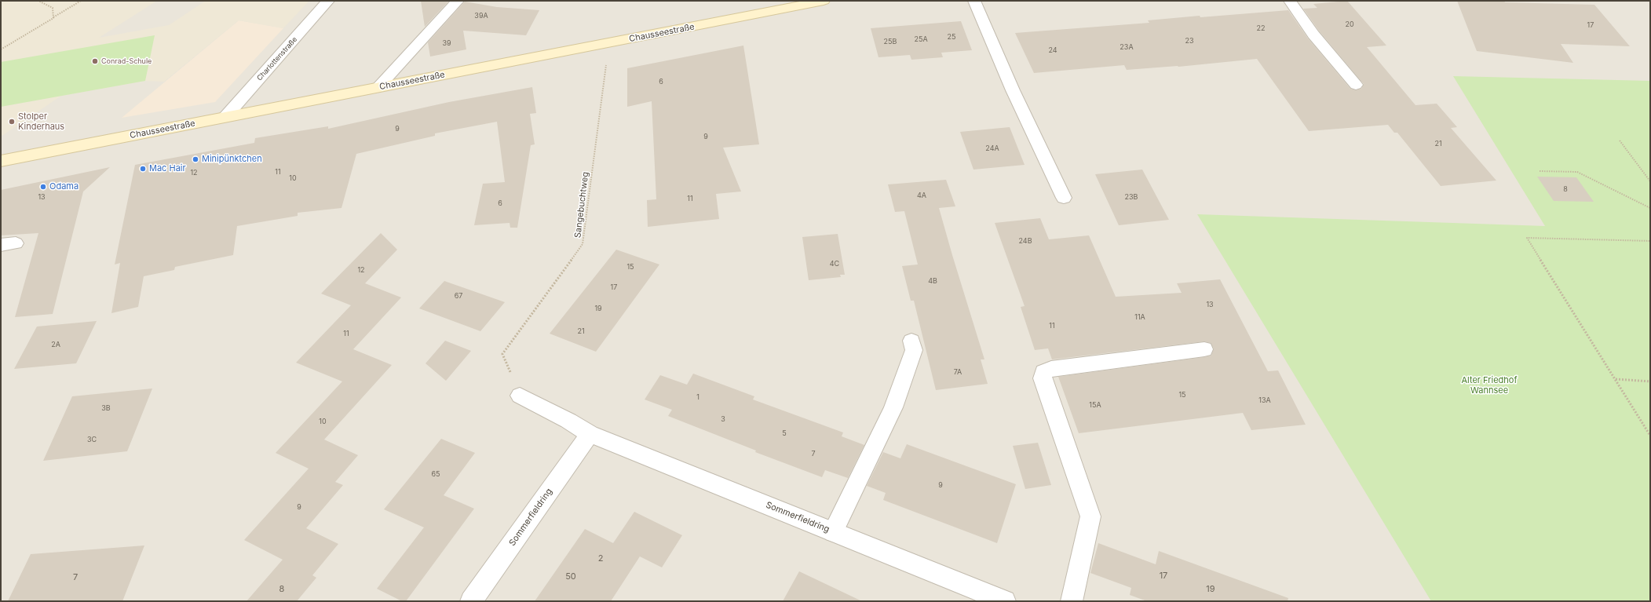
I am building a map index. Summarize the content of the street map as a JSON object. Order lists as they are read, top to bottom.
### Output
{
  "streets": {
    "street": ["Chausseestraße", "Charlottenstraße", "Sommerfieldring"],
    "path": ["Sangebuchtweg"]
  },
  "crossings": [
    ["Chausseestraße", "Charlottenstraße"],
    ["Chausseestraße", "Sangebuchtweg"],
    ["Sangebuchtweg", "Sommerfieldring"]
  ],
  "parks": ["Alter Friedhof Wannsee"],
  "places": [
    "Conrad-Schule",
    "Stolper Kinderhaus",
    "Minipünktchen",
    "Mac Hair",
    "Odama"
  ],
  "house_numbers": [
    "39A",
    "20",
    "17",
    "22",
    "25",
    "25A",
    "23",
    "25B",
    "39",
    "23A",
    "24",
    "6",
    "9",
    "9",
    "21",
    "24A",
    "11",
    "12",
    "10",
    "8",
    "4A",
    "13",
    "23B",
    "11",
    "6",
    "24B",
    "4C",
    "15",
    "12",
    "4B",
    "17",
    "67",
    "13",
    "19",
    "11A",
    "11",
    "21",
    "11",
    "2A",
    "7A",
    "15",
    "1",
    "13A",
    "15A",
    "3B",
    "3",
    "10",
    "5",
    "3C",
    "7",
    "65",
    "9",
    "9",
    "2",
    "17",
    "50",
    "7",
    "8",
    "19"
  ]
}
